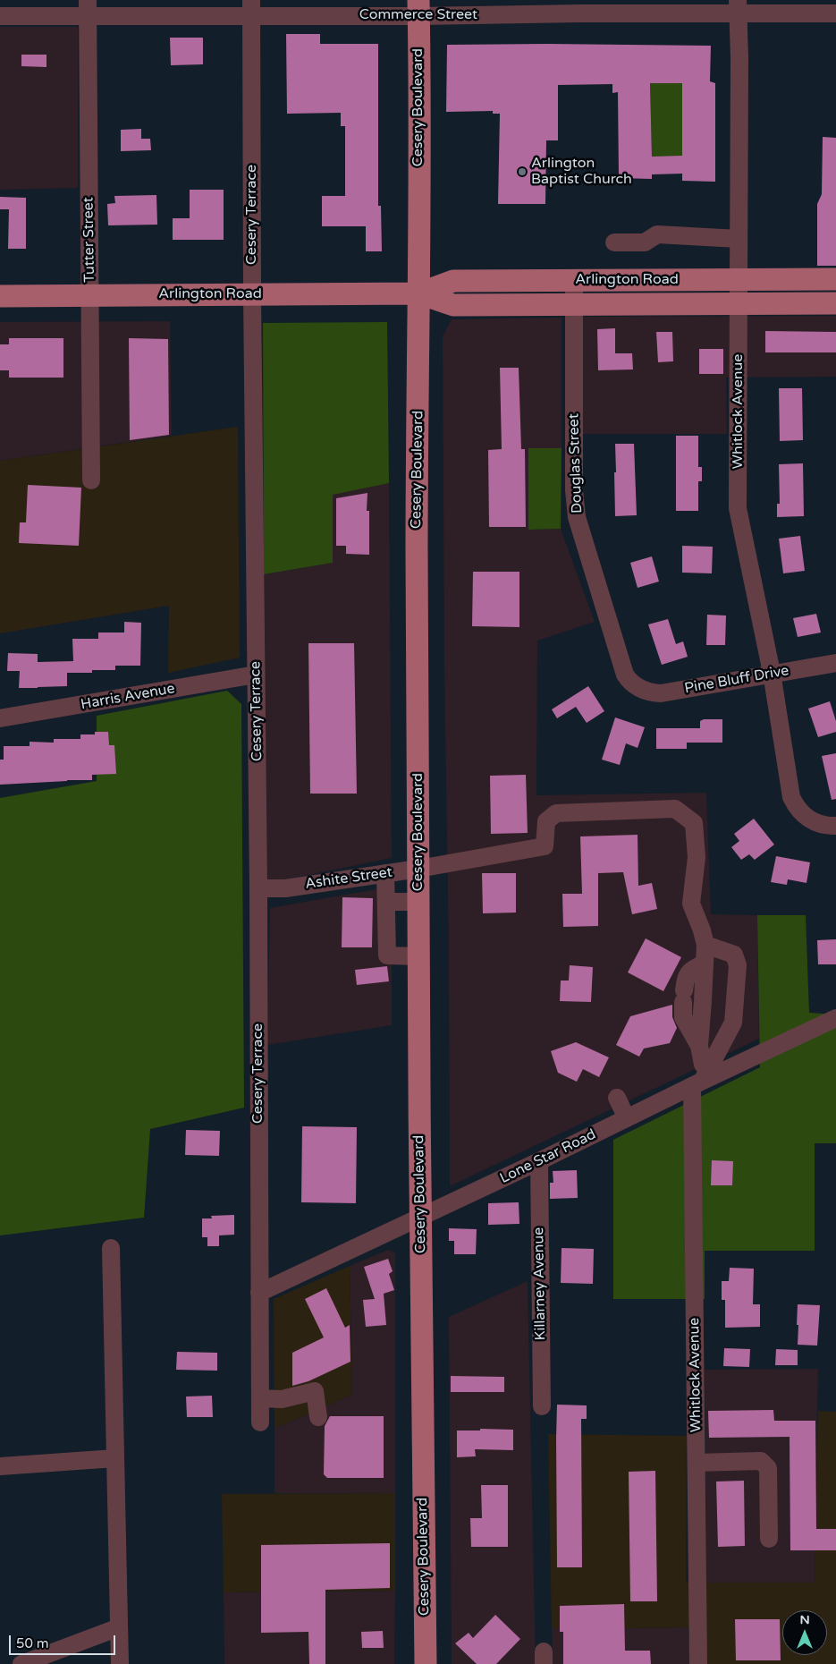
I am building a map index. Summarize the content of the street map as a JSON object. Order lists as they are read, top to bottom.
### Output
{
  "streets": {
    "main road": ["Cesery Boulevard", "Arlington Road"],
    "street": [
      "Commerce Street",
      "Cesery Terrace",
      "Tutter Street",
      "Whitlock Avenue",
      "Douglas Street",
      "Pine Bluff Drive",
      "Harris Avenue",
      "Ashite Street",
      "Lone Star Road",
      "Killarney Avenue"
    ]
  },
  "crossings": [
    ["Commerce Street", "Cesery Boulevard"],
    ["Commerce Street", "Cesery Terrace"],
    ["Commerce Street", "Tutter Street"],
    ["Commerce Street", "Whitlock Avenue"],
    ["Cesery Boulevard", "Arlington Road"],
    ["Cesery Boulevard", "Ashite Street"],
    ["Cesery Boulevard", "Lone Star Road"],
    ["Cesery Terrace", "Arlington Road"],
    ["Cesery Terrace", "Harris Avenue"],
    ["Cesery Terrace", "Ashite Street"],
    ["Cesery Terrace", "Lone Star Road"],
    ["Tutter Street", "Arlington Road"],
    ["Arlington Road", "Whitlock Avenue"],
    ["Arlington Road", "Douglas Street"],
    ["Whitlock Avenue", "Pine Bluff Drive"],
    ["Whitlock Avenue", "Lone Star Road"],
    ["Douglas Street", "Pine Bluff Drive"],
    ["Lone Star Road", "Killarney Avenue"]
  ],
  "places": ["Arlington Baptist Church"],
  "scale_bar": "50 m",
  "north": "top"
}
